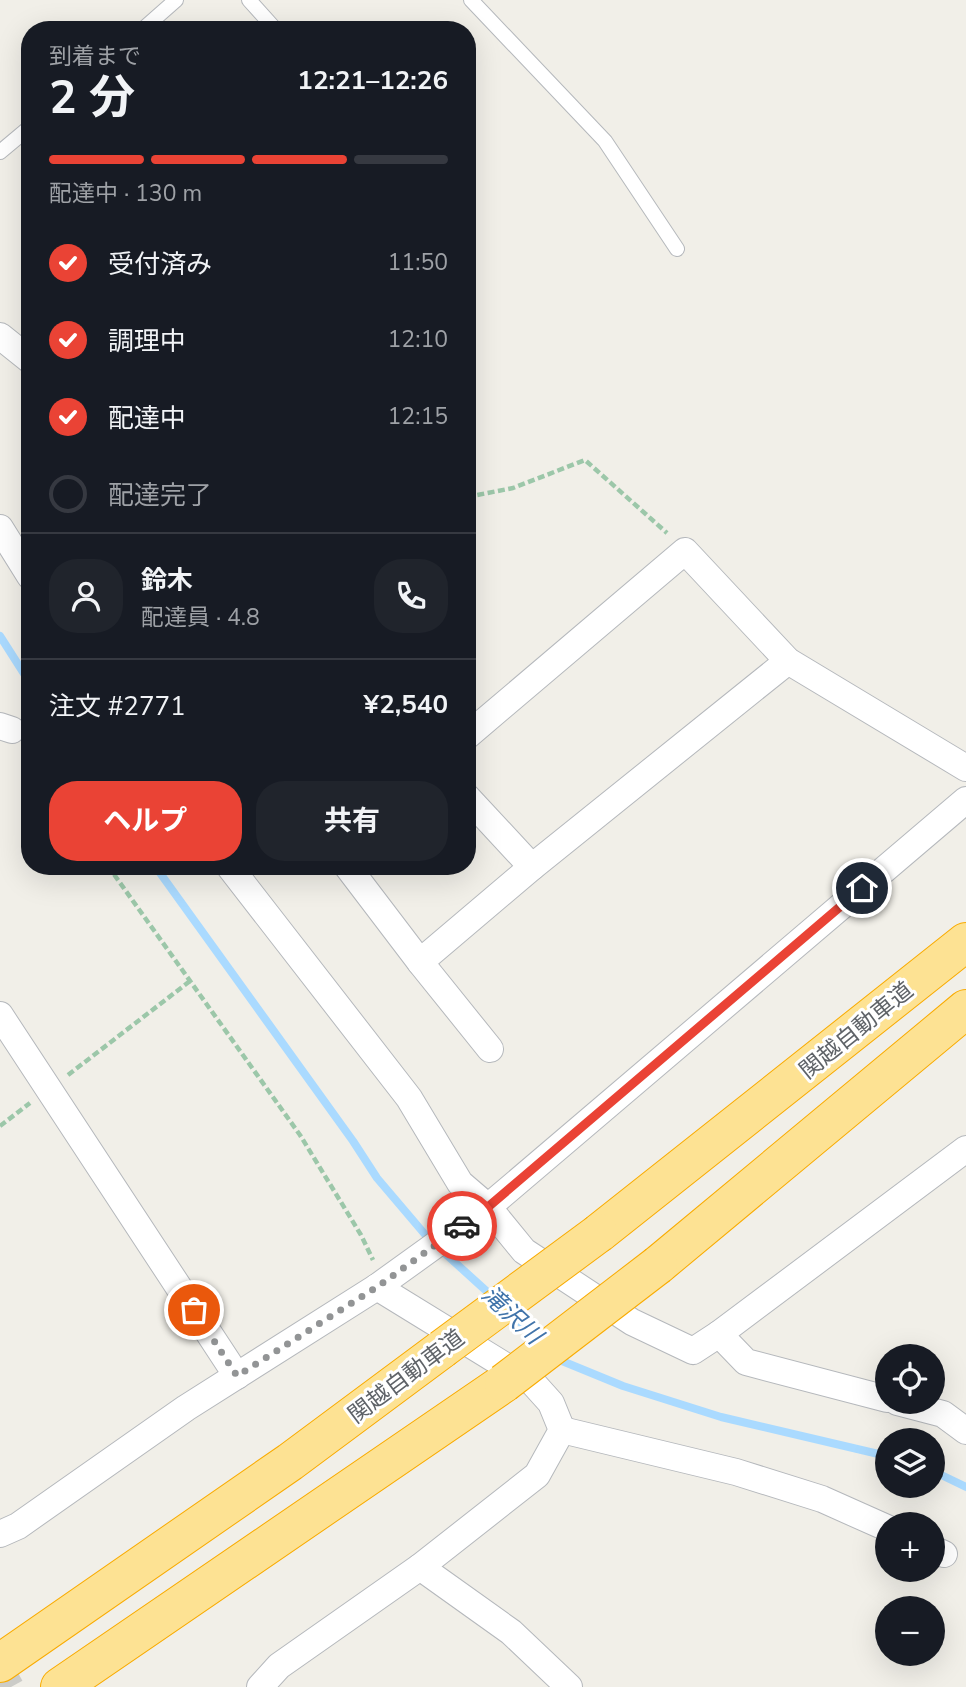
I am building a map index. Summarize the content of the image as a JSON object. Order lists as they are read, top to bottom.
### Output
{
  "streets": {
    "highway": ["関越自動車道"]
  },
  "water": ["滝沢川"],
  "page": {
    "heading": ["2 分", "到着まで", "12:21–12:26"],
    "panel": [
      "鈴木",
      "配達員 · 4.8",
      "注文 #2771",
      "¥2,540"
    ],
    "bar": "配達中 · 130 m",
    "list": [
      ["受付済み", "11:50"],
      ["調理中", "12:10"],
      ["配達中", "12:15"],
      "配達完了"
    ],
    "buttons": ["ヘルプ", "共有"],
    "map_buttons": ["+", "−"]
  }
}
